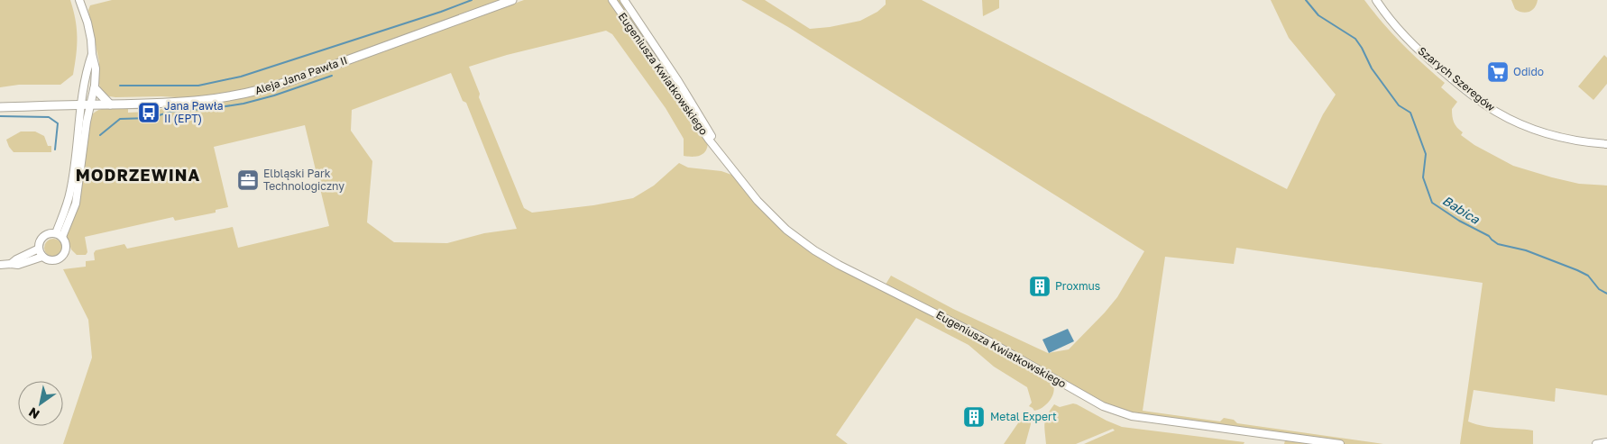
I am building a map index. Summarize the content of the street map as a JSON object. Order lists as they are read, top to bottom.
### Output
{
  "streets": {
    "street": ["Eugeniusza Kwiatkowskiego", "Aleja Jana Pawła II", "Szarych Szeregów"]
  },
  "districts": ["MODRZEWINA"],
  "water": ["Babica"],
  "places": {
    "supermarket": ["Odido"],
    "bus stop": ["Jana Pawła II (EPT)"],
    "office": ["Elbląski Park Technologiczny"],
    "building": ["Proxmus", "Metal Expert"]
  },
  "north": "bottom left"
}
